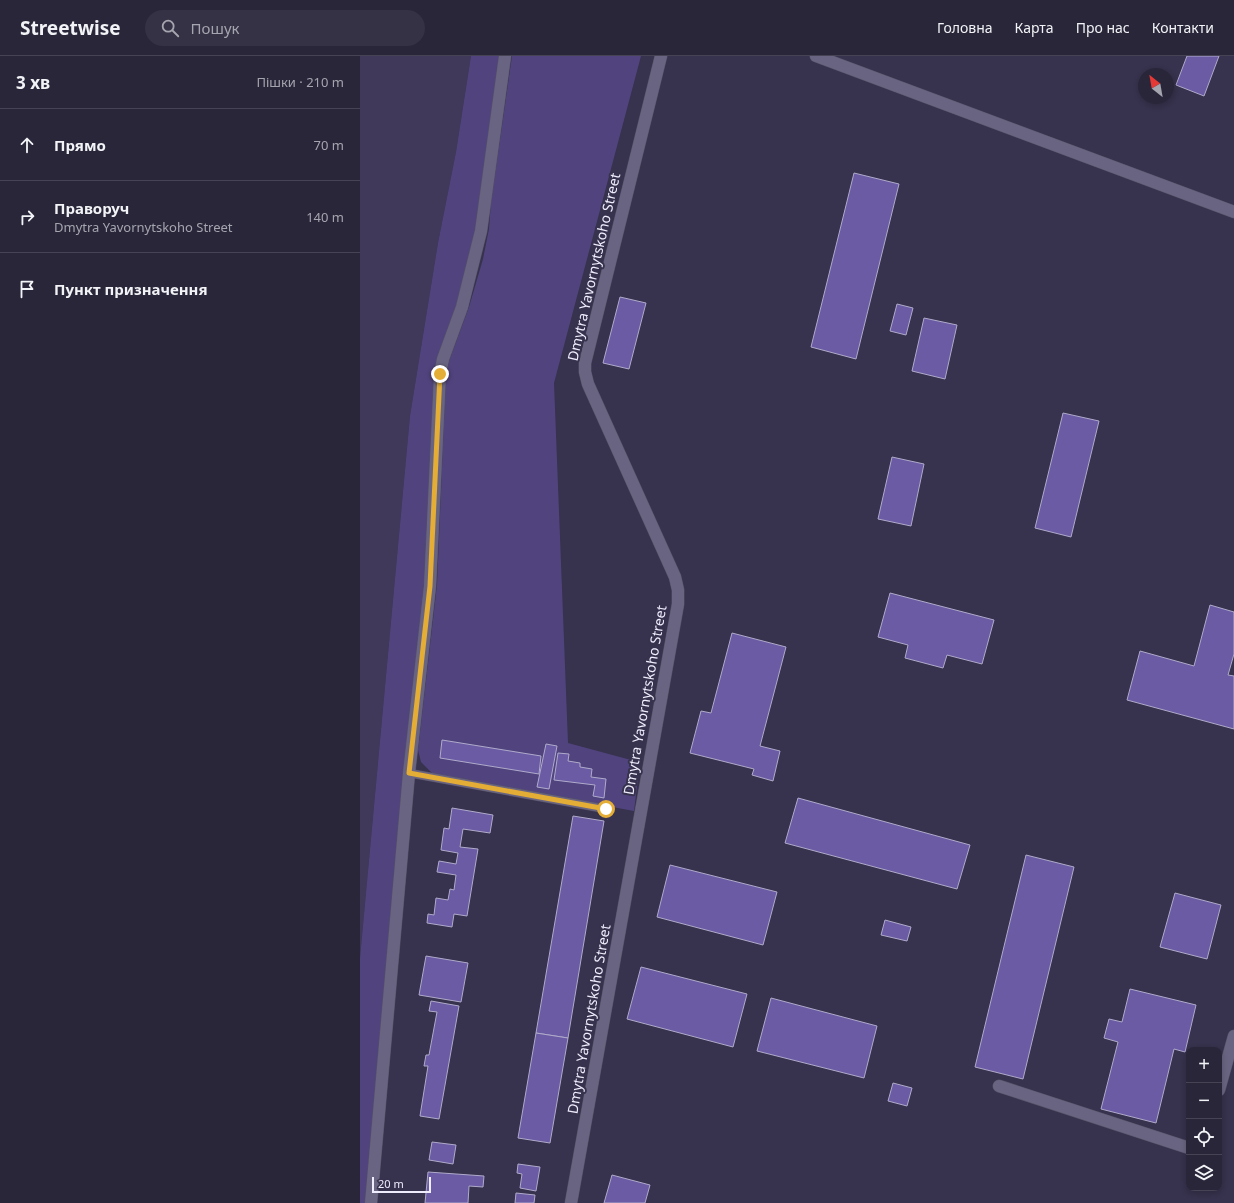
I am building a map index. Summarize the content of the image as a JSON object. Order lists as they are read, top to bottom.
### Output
{
  "streets": {
    "street": ["Dmytra Yavornytskoho Street"]
  },
  "scale_bar": "20 m",
  "north": "top left",
  "page": {
    "header": "Streetwise",
    "search": "Пошук",
    "nav": [
      "Головна",
      "Карта",
      "Про нас",
      "Контакти"
    ],
    "heading": ["3 хв", "Пішки · 210 m"],
    "list": [
      ["Прямо", "70 m"],
      ["Праворуч", "Dmytra Yavornytskoho Street", "140 m"],
      "Пункт призначення"
    ],
    "map_buttons": ["+", "−"],
    "scale": "20 m"
  }
}
